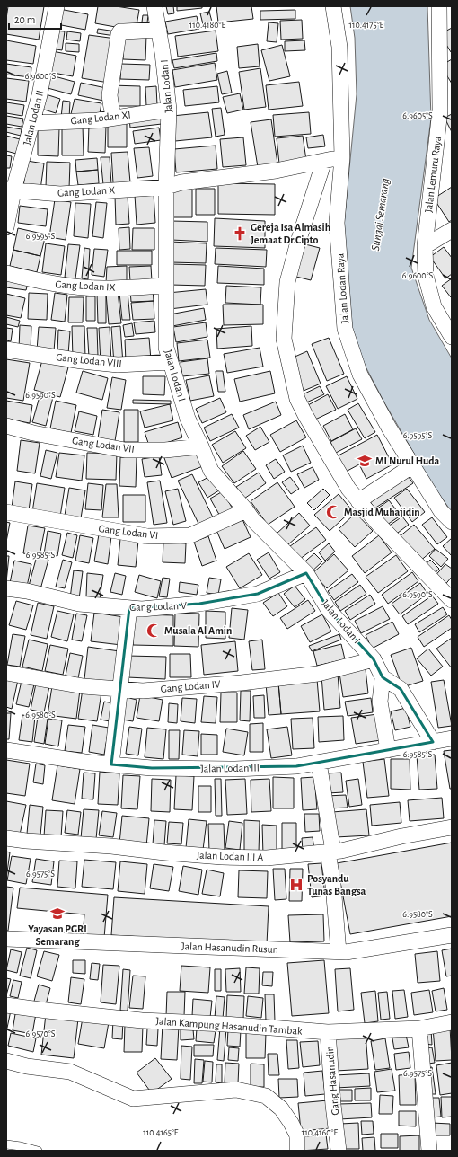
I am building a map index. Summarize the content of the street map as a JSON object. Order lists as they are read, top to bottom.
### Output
{
  "streets": {
    "street": [
      "Jalan Lodan I",
      "Jalan Lodan II",
      "Gang Lodan XI",
      "Jalan Lemuru Raya",
      "Gang Lodan X",
      "Gang Lodan IX",
      "Jalan Lodan Raya",
      "Gang Lodan VIII",
      "Gang Lodan VII",
      "Gang Lodan VI",
      "Gang Lodan V",
      "Gang Lodan IV",
      "Jalan Lodan III",
      "Jalan Lodan III A",
      "Jalan Hasanudin Rusun",
      "Jalan Kampung Hasanudin Tambak",
      "Gang Hasanudin"
    ]
  },
  "crossings": [
    ["Jalan Lodan I", "Gang Lodan XI"],
    ["Jalan Lodan I", "Gang Lodan X"],
    ["Jalan Lodan I", "Gang Lodan IX"],
    ["Jalan Lodan I", "Gang Lodan VIII"],
    ["Jalan Lodan I", "Gang Lodan VII"],
    ["Jalan Lodan I", "Gang Lodan VI"],
    ["Jalan Lodan I", "Gang Lodan V"],
    ["Jalan Lodan I", "Gang Lodan IV"],
    ["Jalan Lodan II", "Gang Lodan XI"],
    ["Jalan Lodan II", "Gang Lodan X"],
    ["Gang Lodan X", "Jalan Lodan Raya"],
    ["Jalan Kampung Hasanudin Tambak", "Gang Hasanudin"]
  ],
  "water": ["Sungai Semarang"],
  "places": {
    "church": ["Gereja Isa Almasih Jemaat Dr.Cipto"],
    "school or university": ["MI Nurul Huda", "Yayasan PGRI Semarang"],
    "mosque": ["Masjid Muhajidin", "Musala Al Amin"],
    "hospital": ["Posyandu Tunas Bangsa"]
  },
  "scale_bar": "20 m",
  "coordinates": [
    "110.4180°E",
    "110.4175°E",
    "6.9600°S",
    "6.9605°S",
    "6.9595°S",
    "6.9590°S",
    "6.9585°S",
    "6.9580°S",
    "6.9575°S",
    "6.9570°S",
    "110.4165°E",
    "110.4160°E"
  ]
}
